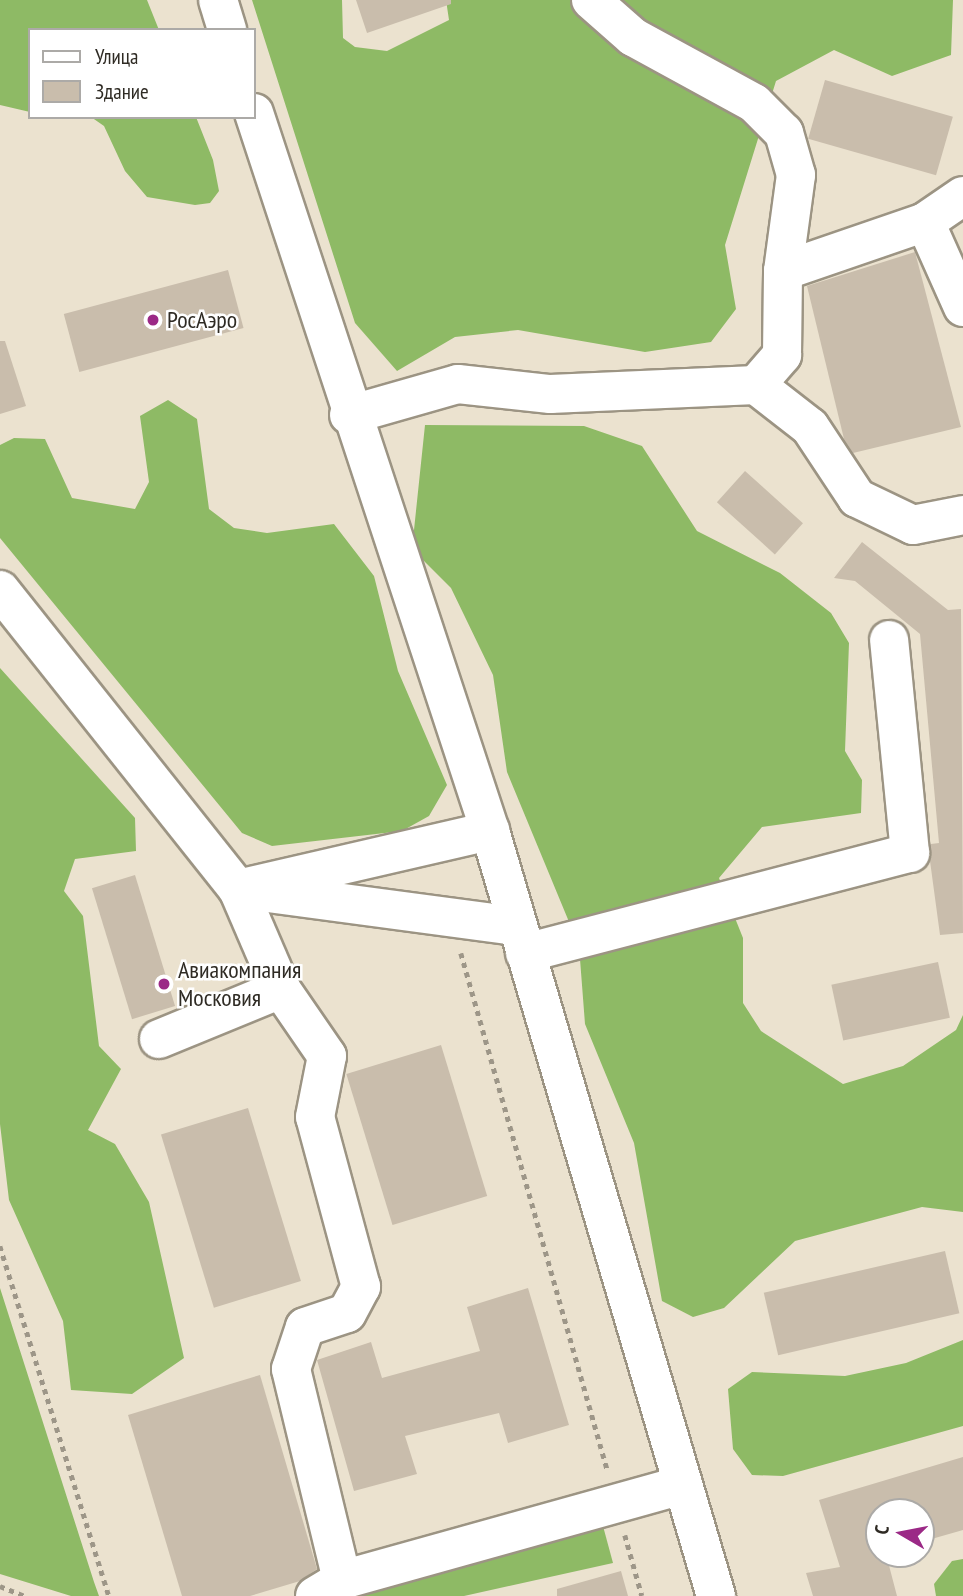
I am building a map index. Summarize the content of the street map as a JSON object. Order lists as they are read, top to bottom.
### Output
{
  "places": ["РосАэро", "Авиакомпания Московия"],
  "legend": ["Улица", "Здание"],
  "north": "left"
}
